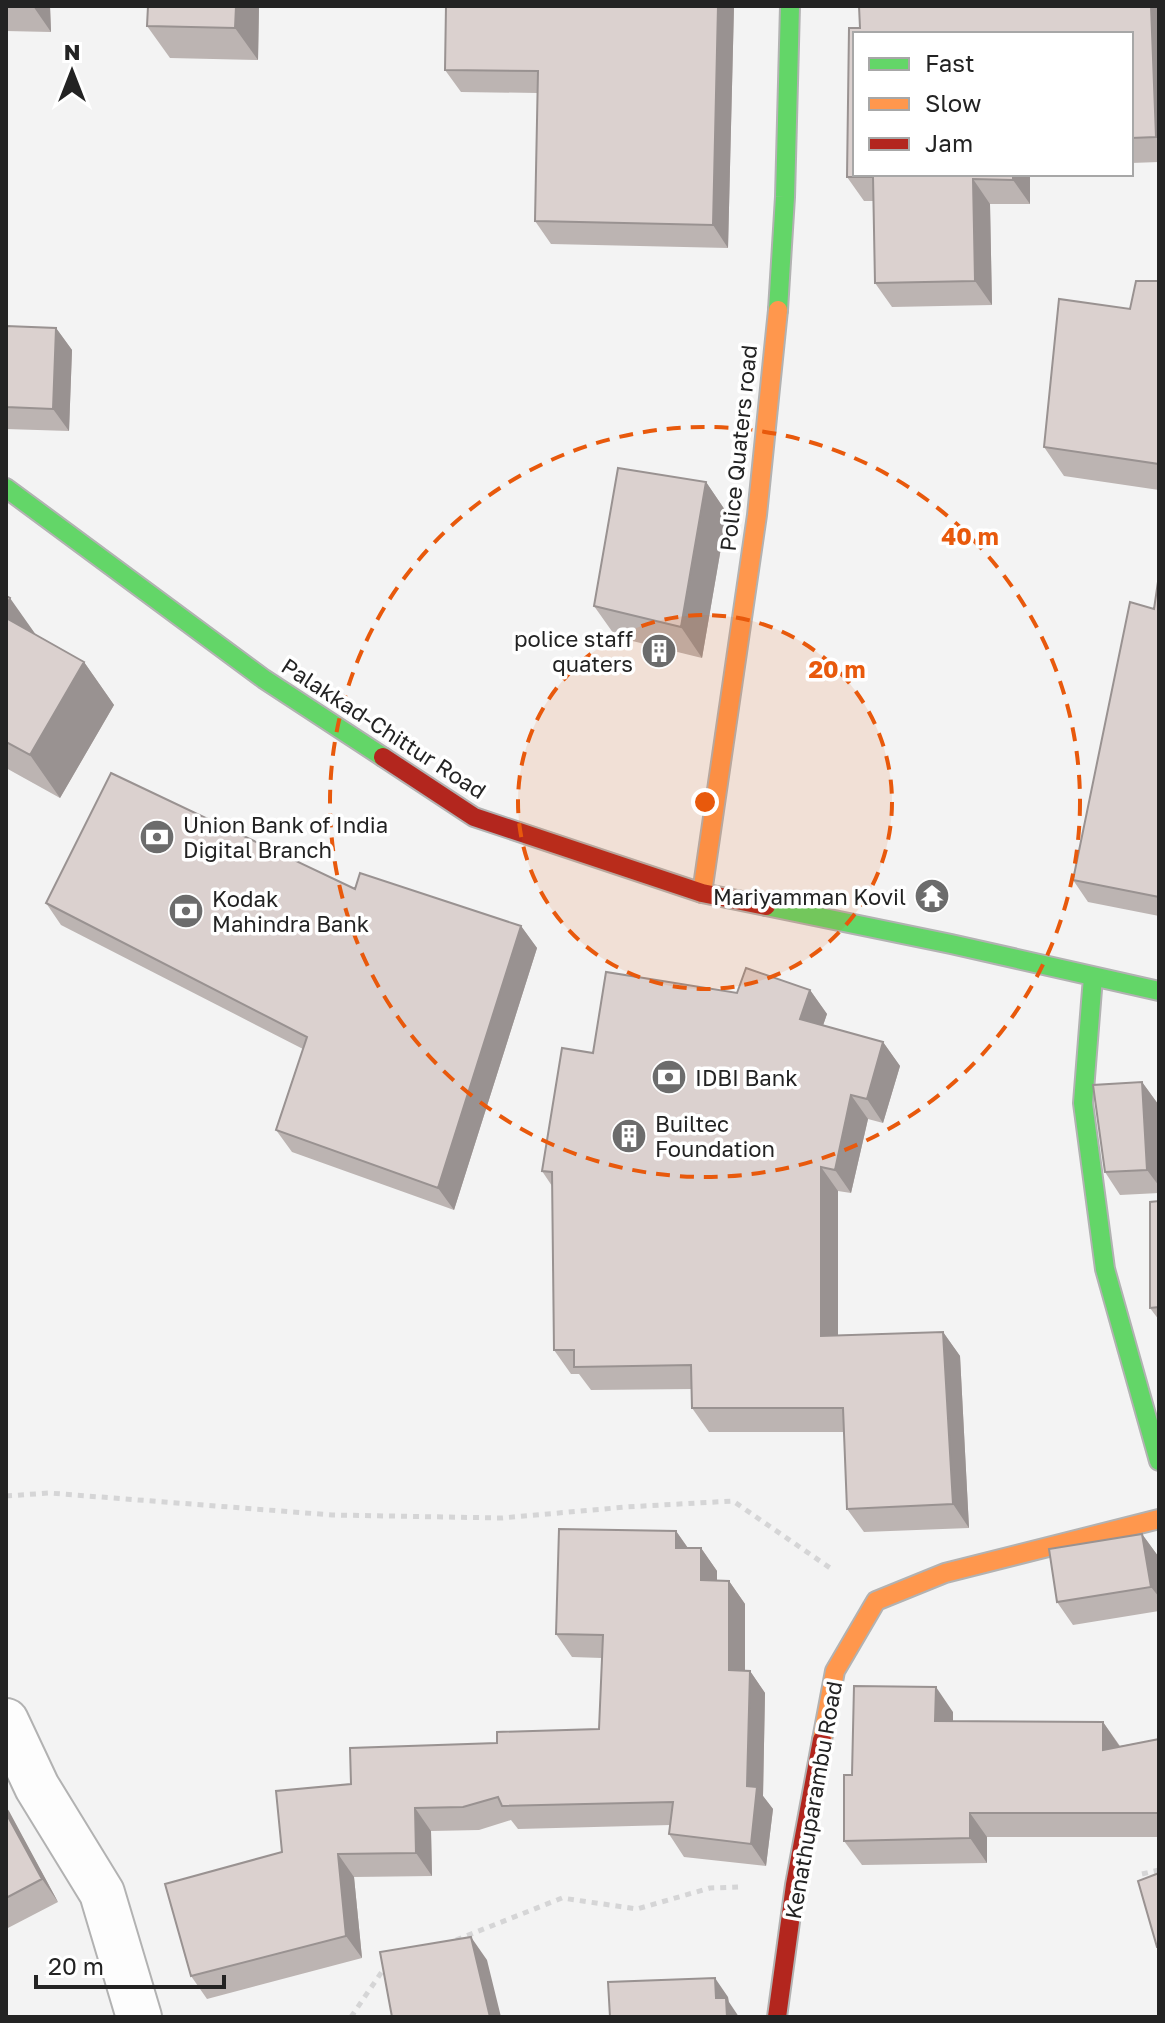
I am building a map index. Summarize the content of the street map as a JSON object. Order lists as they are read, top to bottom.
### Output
{
  "streets": {
    "street": ["Police Quaters road", "Palakkad-Chittur Road", "Kenathuparambu Road"]
  },
  "crossings": [
    ["Police Quaters road", "Palakkad-Chittur Road"]
  ],
  "places": {
    "building": ["police staff quaters", "Builtec Foundation"],
    "bank": ["Union Bank of India Digital Branch", "Kodak Mahindra Bank", "IDBI Bank"],
    "temple": ["Mariyamman Kovil"]
  },
  "legend": ["Fast", "Slow", "Jam"],
  "scale_bar": "20 m",
  "north": "top",
  "rings": ["40 m", "20 m"]
}
